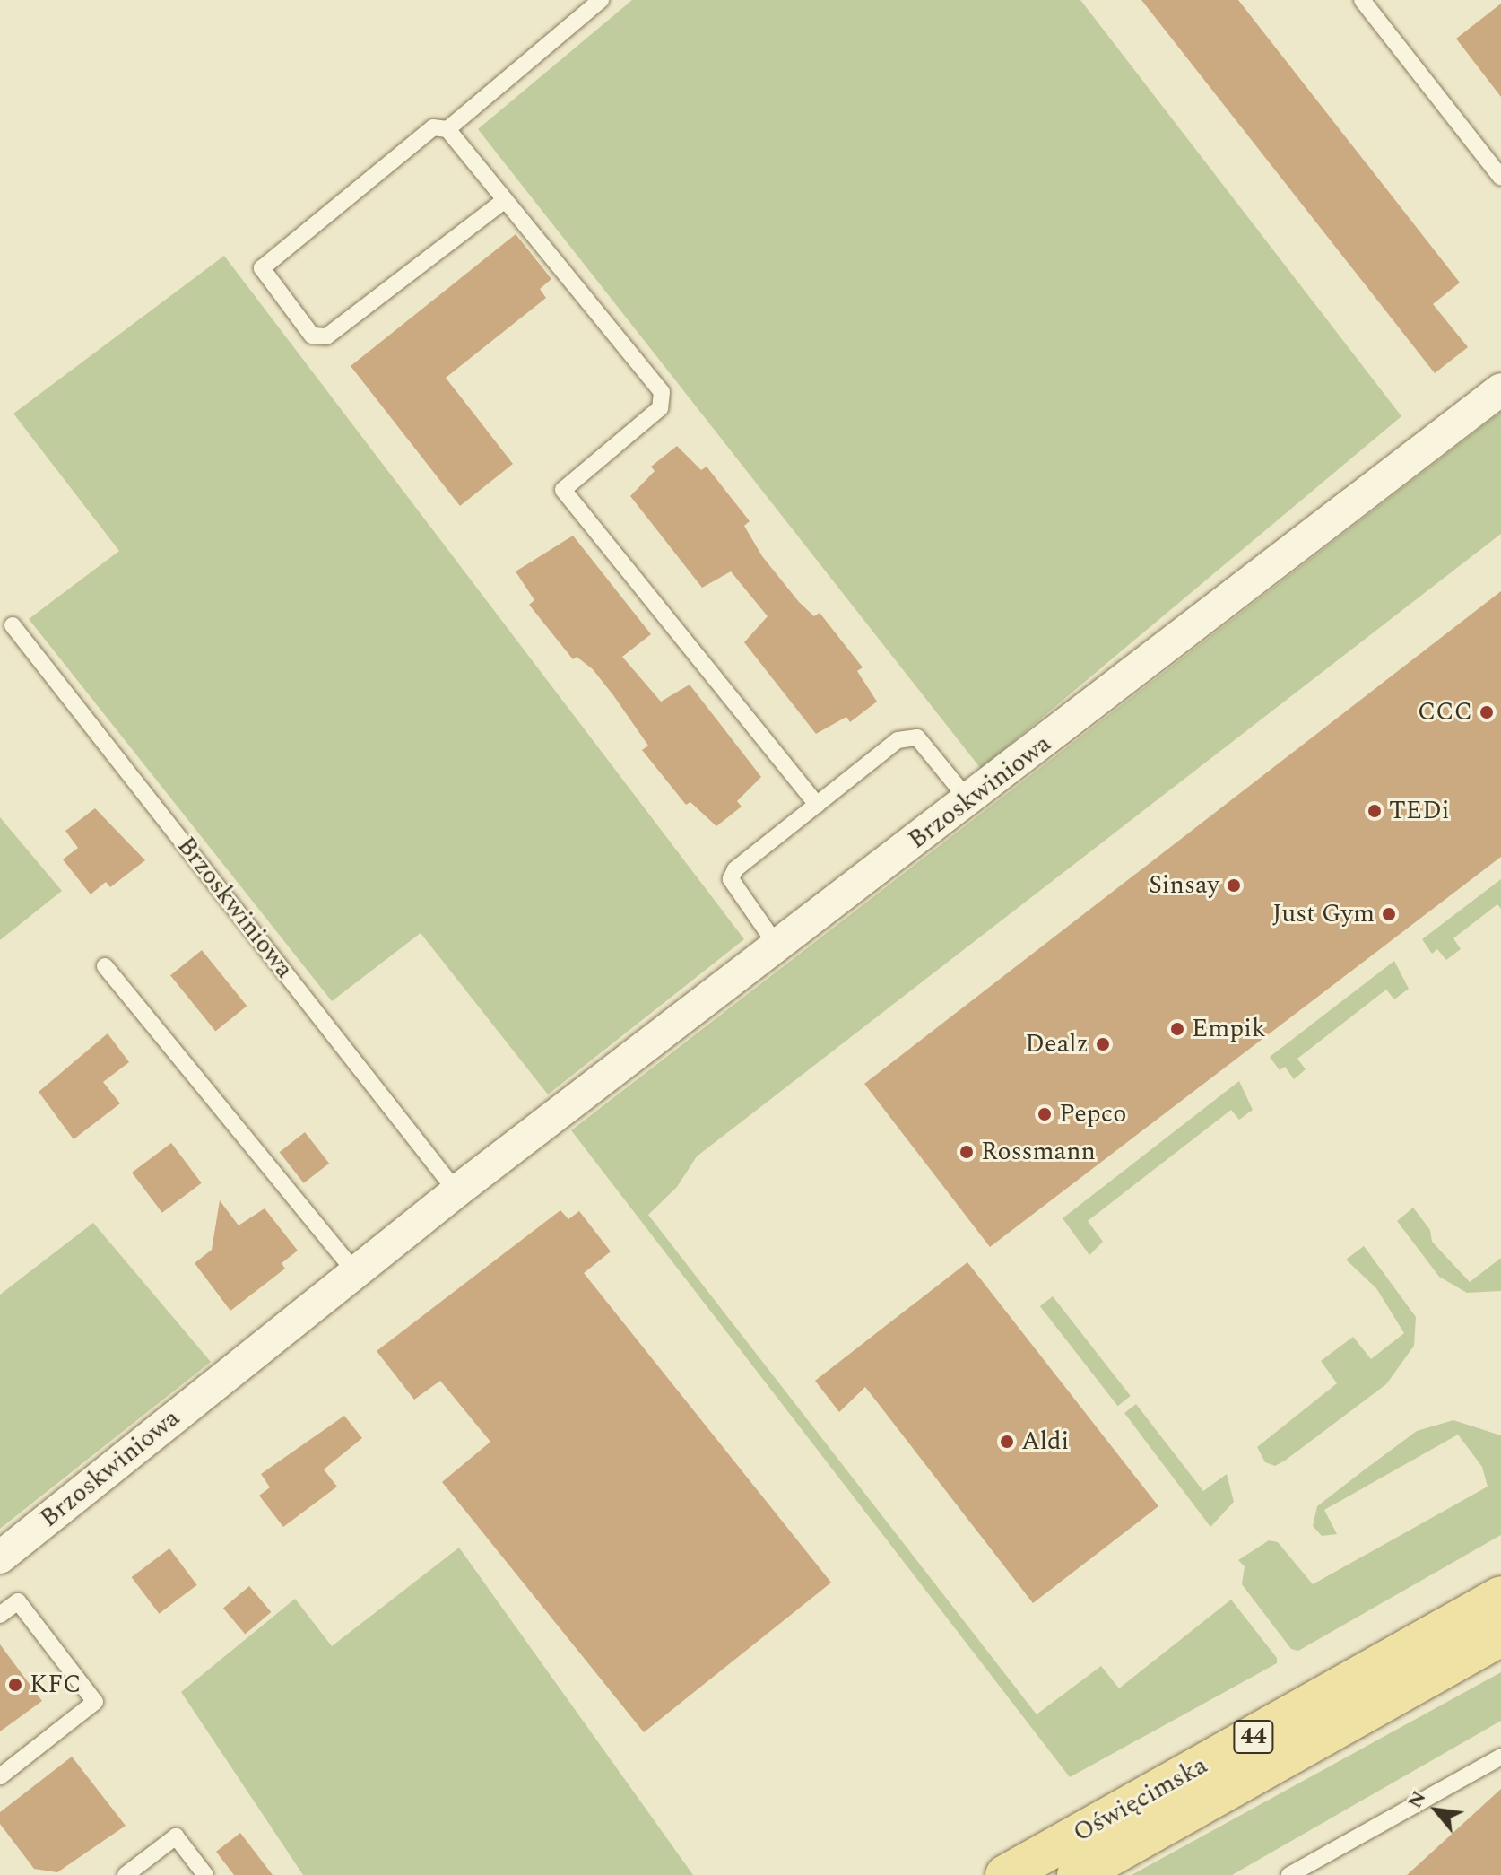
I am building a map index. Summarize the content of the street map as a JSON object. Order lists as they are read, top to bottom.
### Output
{
  "streets": {
    "main road": ["44", "Oświęcimska"],
    "street": ["Brzoskwiniowa"]
  },
  "places": [
    "CCC",
    "TEDi",
    "Sinsay",
    "Just Gym",
    "Empik",
    "Dealz",
    "Pepco",
    "Rossmann",
    "Aldi",
    "KFC"
  ],
  "north": "top left"
}
